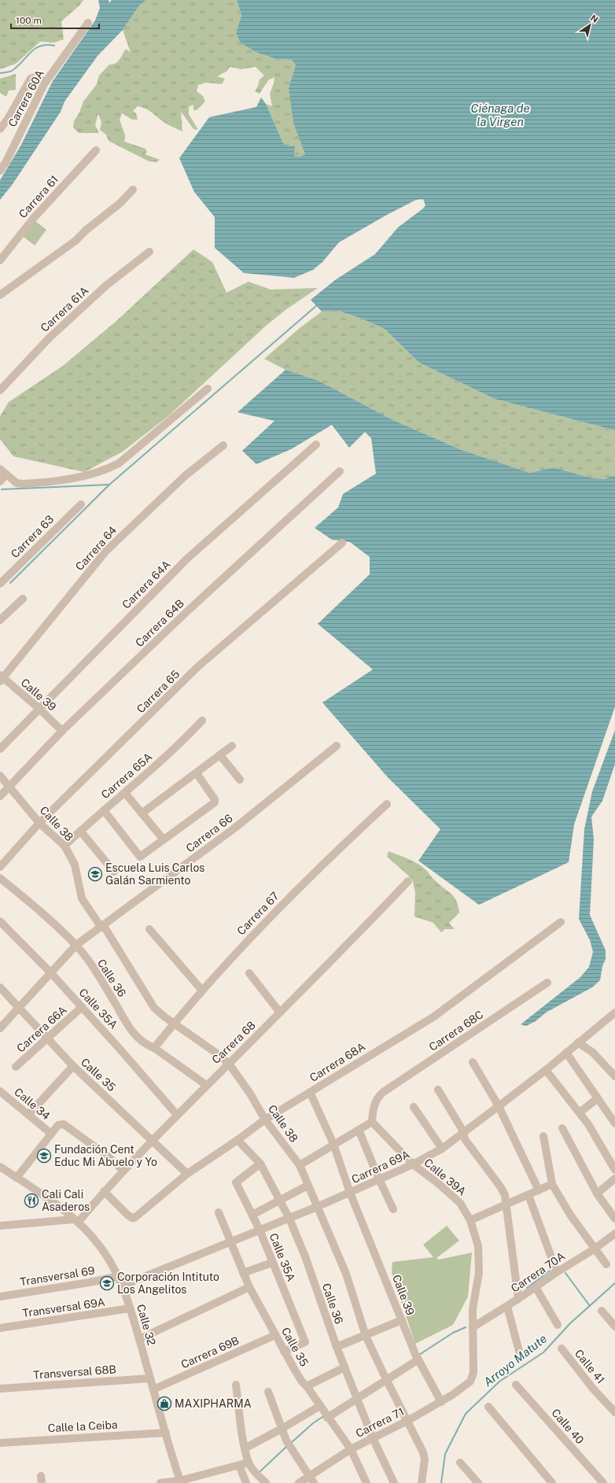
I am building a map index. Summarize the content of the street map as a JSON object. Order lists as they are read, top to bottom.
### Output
{
  "streets": {
    "street": [
      "Carrera 60A",
      "Carrera 61",
      "Carrera 61A",
      "Carrera 63",
      "Carrera 64",
      "Carrera 64A",
      "Carrera 64B",
      "Carrera 65",
      "Calle 39",
      "Carrera 65A",
      "Calle 38",
      "Carrera 66",
      "Carrera 67",
      "Calle 36",
      "Calle 35A",
      "Carrera 66A",
      "Carrera 68C",
      "Carrera 68",
      "Carrera 68A",
      "Calle 35",
      "Calle 34",
      "Carrera 69A",
      "Calle 39A",
      "Carrera 70A",
      "Transversal 69",
      "Transversal 69A",
      "Calle 32",
      "Carrera 69B",
      "Calle 41",
      "Transversal 68B",
      "Carrera 71",
      "Calle la Ceiba",
      "Calle 40"
    ]
  },
  "crossings": [
    ["Carrera 64", "Calle 39"],
    ["Carrera 64A", "Calle 39"],
    ["Carrera 64B", "Calle 39"],
    ["Carrera 64B", "Calle 38"],
    ["Carrera 65", "Calle 38"],
    ["Calle 39", "Carrera 68A"],
    ["Calle 39", "Carrera 69A"],
    ["Calle 39", "Carrera 71"],
    ["Carrera 65A", "Calle 38"],
    ["Calle 38", "Carrera 66"],
    ["Calle 38", "Carrera 67"],
    ["Calle 38", "Carrera 68"],
    ["Calle 38", "Carrera 68A"],
    ["Calle 38", "Carrera 69A"],
    ["Calle 38", "Carrera 71"],
    ["Carrera 66", "Calle 36"],
    ["Carrera 66", "Calle 35A"],
    ["Carrera 66", "Calle 35"],
    ["Carrera 67", "Calle 36"],
    ["Calle 36", "Calle 35A"],
    ["Calle 36", "Carrera 68"],
    ["Calle 36", "Carrera 68A"],
    ["Calle 36", "Carrera 69A"],
    ["Calle 36", "Carrera 71"],
    ["Calle 35A", "Carrera 66A"],
    ["Calle 35A", "Carrera 68"],
    ["Calle 35A", "Calle 35"],
    ["Calle 35A", "Carrera 69A"],
    ["Carrera 66A", "Calle 35"],
    ["Carrera 68C", "Calle 39A"],
    ["Carrera 68", "Carrera 68A"],
    ["Carrera 68", "Calle 35"],
    ["Carrera 68", "Calle 32"],
    ["Carrera 68A", "Calle 35"],
    ["Calle 35", "Carrera 69A"],
    ["Calle 35", "Carrera 69B"],
    ["Calle 35", "Carrera 71"],
    ["Carrera 69A", "Calle 39A"],
    ["Carrera 69A", "Calle 32"],
    ["Calle 39A", "Carrera 70A"],
    ["Calle 39A", "Carrera 71"],
    ["Transversal 69", "Calle 32"],
    ["Transversal 69A", "Calle 32"],
    ["Calle 32", "Carrera 69B"],
    ["Calle 32", "Transversal 68B"],
    ["Calle 32", "Calle la Ceiba"]
  ],
  "water": ["Ciénaga de la Virgen", "Arroyo Matute"],
  "places": {
    "school or university": ["Escuela Luis Carlos Galán Sarmiento", "Fundación Cent Educ Mi Abuelo y Yo", "Corporación Intituto Los Angelitos"],
    "restaurant": ["Cali Cali Asaderos"],
    "shop": ["MAXIPHARMA"]
  },
  "scale_bar": "100 m",
  "north": "top right"
}
